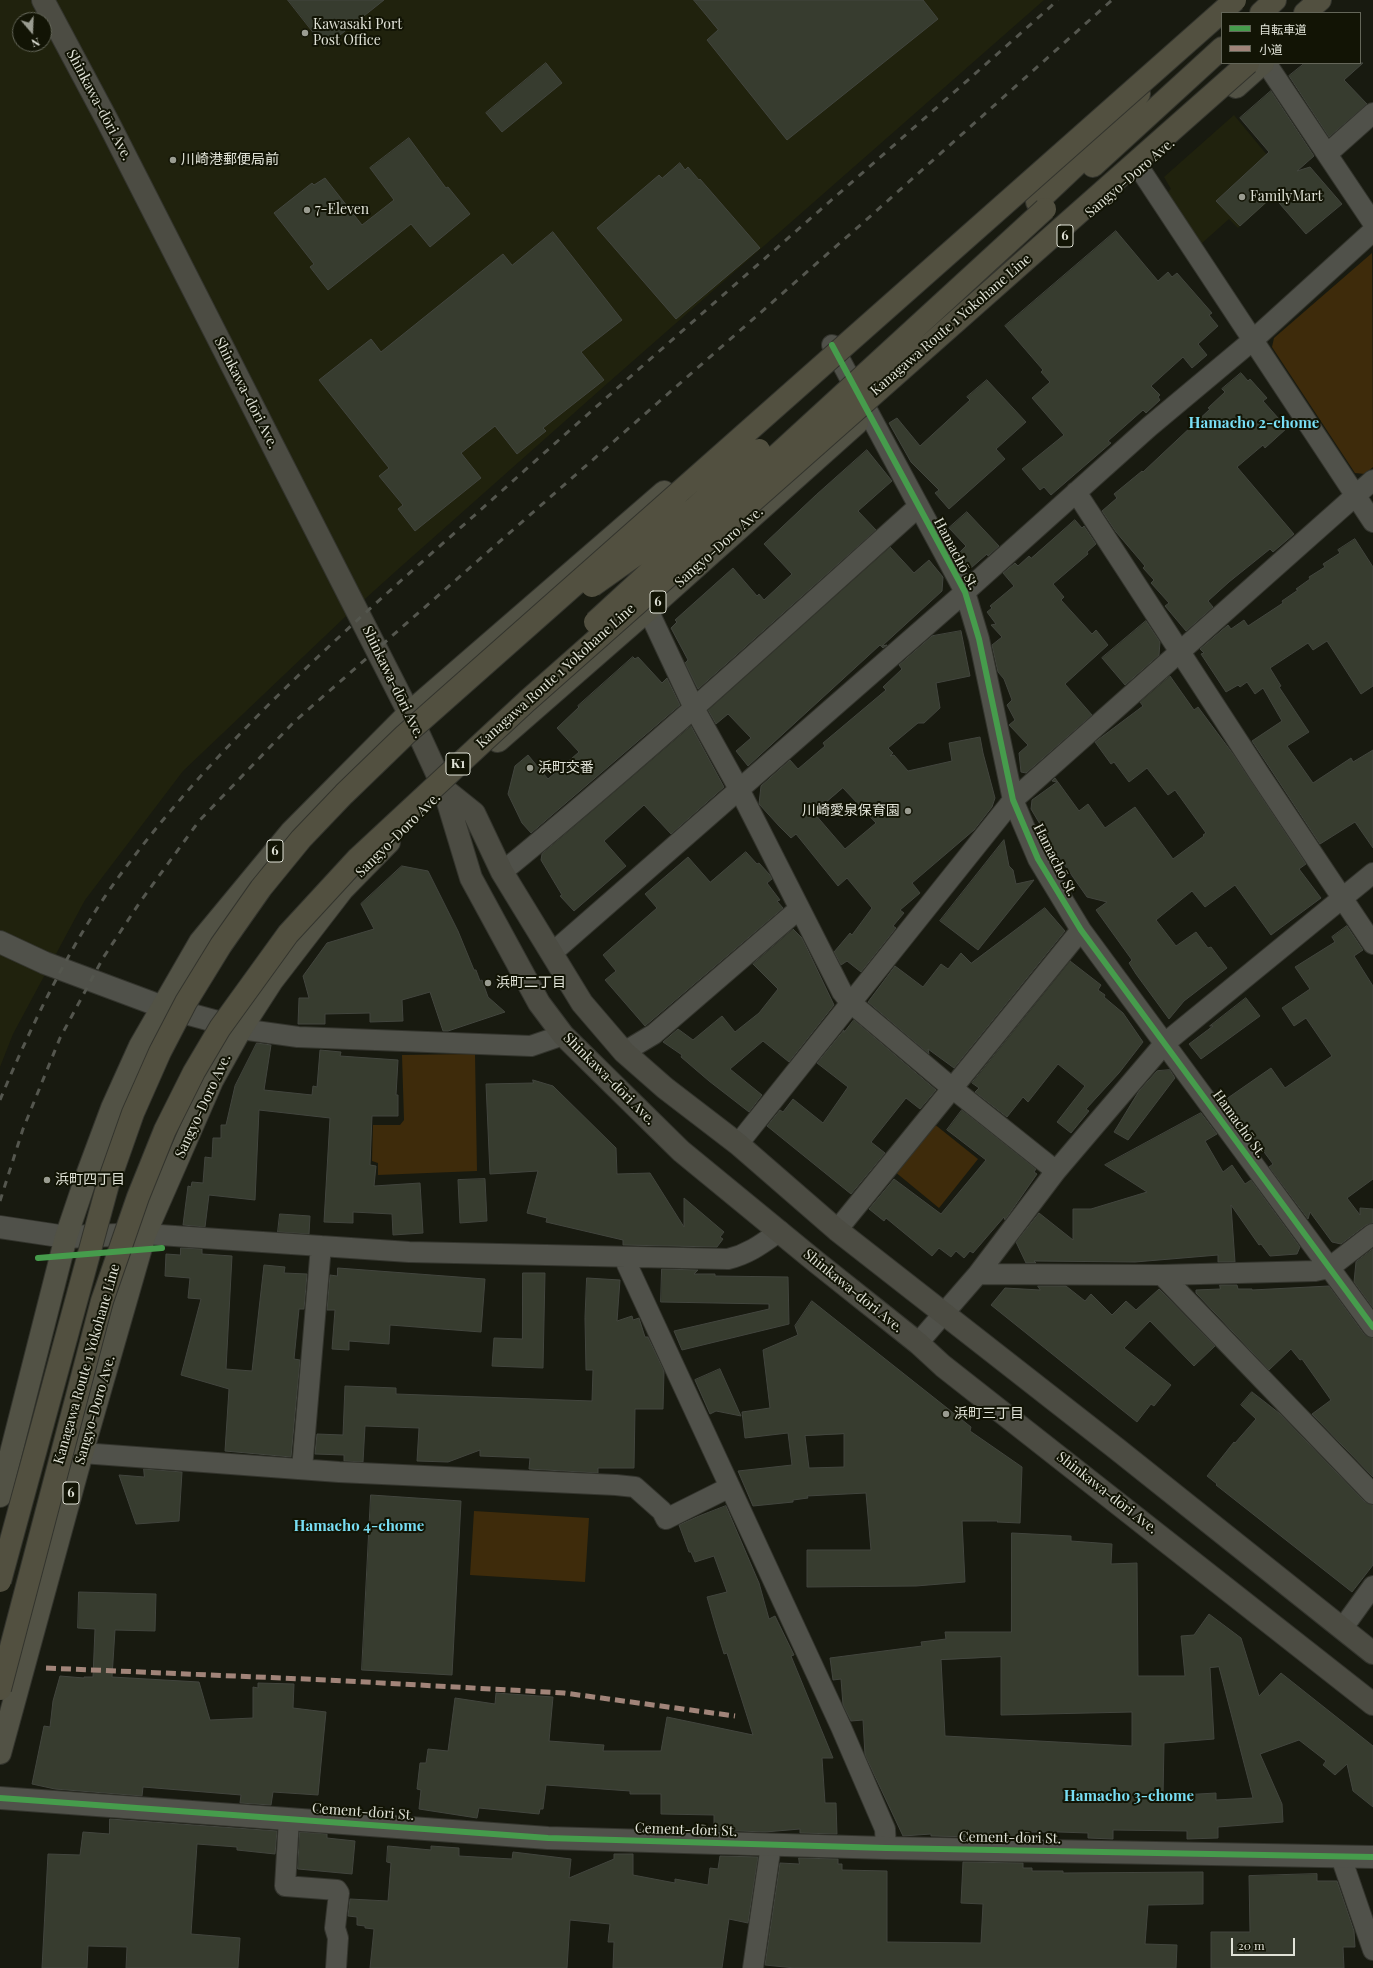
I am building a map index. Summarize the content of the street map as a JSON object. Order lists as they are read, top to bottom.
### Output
{
  "streets": {
    "highway": ["Kanagawa Route 1 Yokohane Line", "K1"],
    "main road": ["Shinkawa-dōri Ave.", "Sangyo-Doro Ave.", "6"],
    "street": ["Hamachō St.", "Cement-dōri St."]
  },
  "crossings": [
    ["Shinkawa-dōri Ave.", "Sangyo-Doro Ave."],
    ["Shinkawa-dōri Ave.", "6"],
    ["Sangyo-Doro Ave.", "Hamachō St."],
    ["6", "Hamachō St."]
  ],
  "districts": ["Hamacho 2-chome", "Hamacho 4-chome", "Hamacho 3-chome"],
  "places": [
    "Kawasaki Port Post Office",
    "川崎港郵便局前",
    "FamilyMart",
    "7-Eleven",
    "浜町交番",
    "川崎愛泉保育園",
    "浜町二丁目",
    "浜町四丁目",
    "浜町三丁目"
  ],
  "legend": ["自転車道", "小道"],
  "scale_bar": "20 m",
  "north": "bottom"
}
